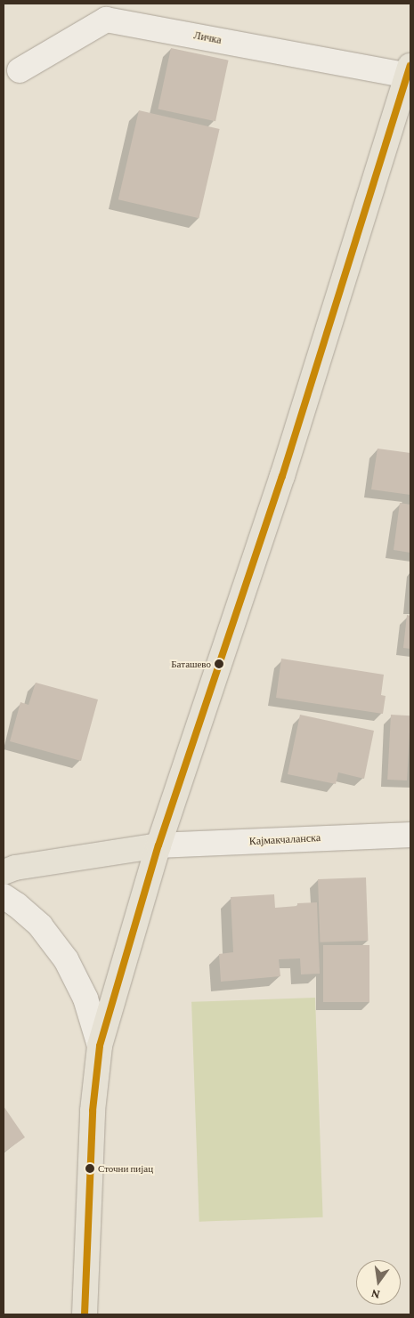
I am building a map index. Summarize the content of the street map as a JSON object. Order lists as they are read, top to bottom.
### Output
{
  "streets": {
    "street": ["Личка", "Кајмакчаланска"]
  },
  "places": ["Баташево", "Сточни пијац"],
  "north": "bottom"
}
